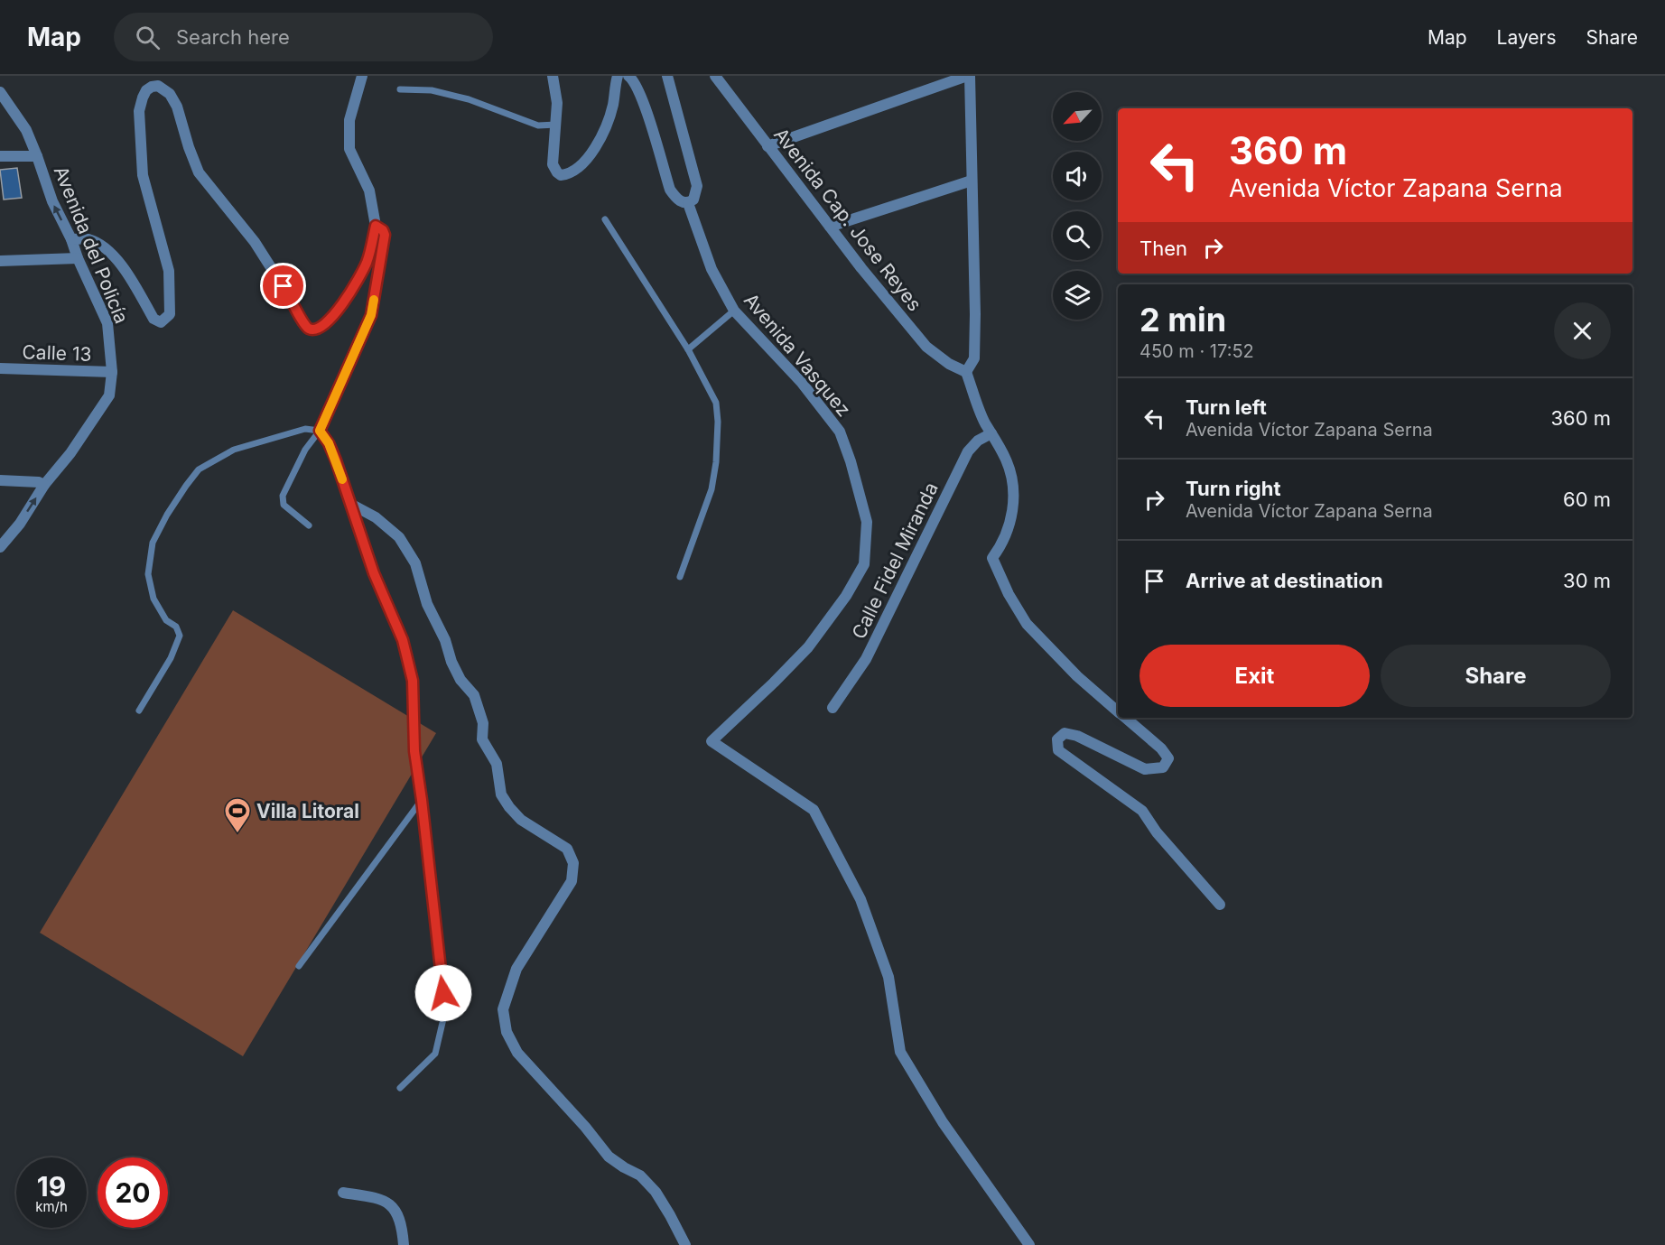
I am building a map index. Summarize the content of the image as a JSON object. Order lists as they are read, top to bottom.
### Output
{
  "streets": {
    "street": [
      "Avenida Cap. Jose Reyes",
      "Avenida del Policía",
      "Calle 13",
      "Avenida Vasquez",
      "Calle Fidel Miranda"
    ]
  },
  "crossings": [
    ["Avenida del Policía", "Calle 13"]
  ],
  "places": {
    "sports": ["Villa Litoral"]
  },
  "north": "bottom left",
  "page": {
    "header": "Map",
    "search": "Search here",
    "nav": ["Map", "Layers", "Share"],
    "turn": ["360 m", "Avenida Víctor Zapana Serna"],
    "then": "Then",
    "heading": ["2 min", "450 m · 17:52"],
    "list": [
      {
        "name": "Turn left",
        "note": "Avenida Víctor Zapana Serna",
        "value": "360 m"
      },
      {
        "name": "Turn right",
        "note": "Avenida Víctor Zapana Serna",
        "value": "60 m"
      },
      {
        "name": "Arrive at destination",
        "value": "30 m"
      }
    ],
    "buttons": ["Exit", "Share"],
    "speed": "19 km/h",
    "limit": "20"
  }
}
